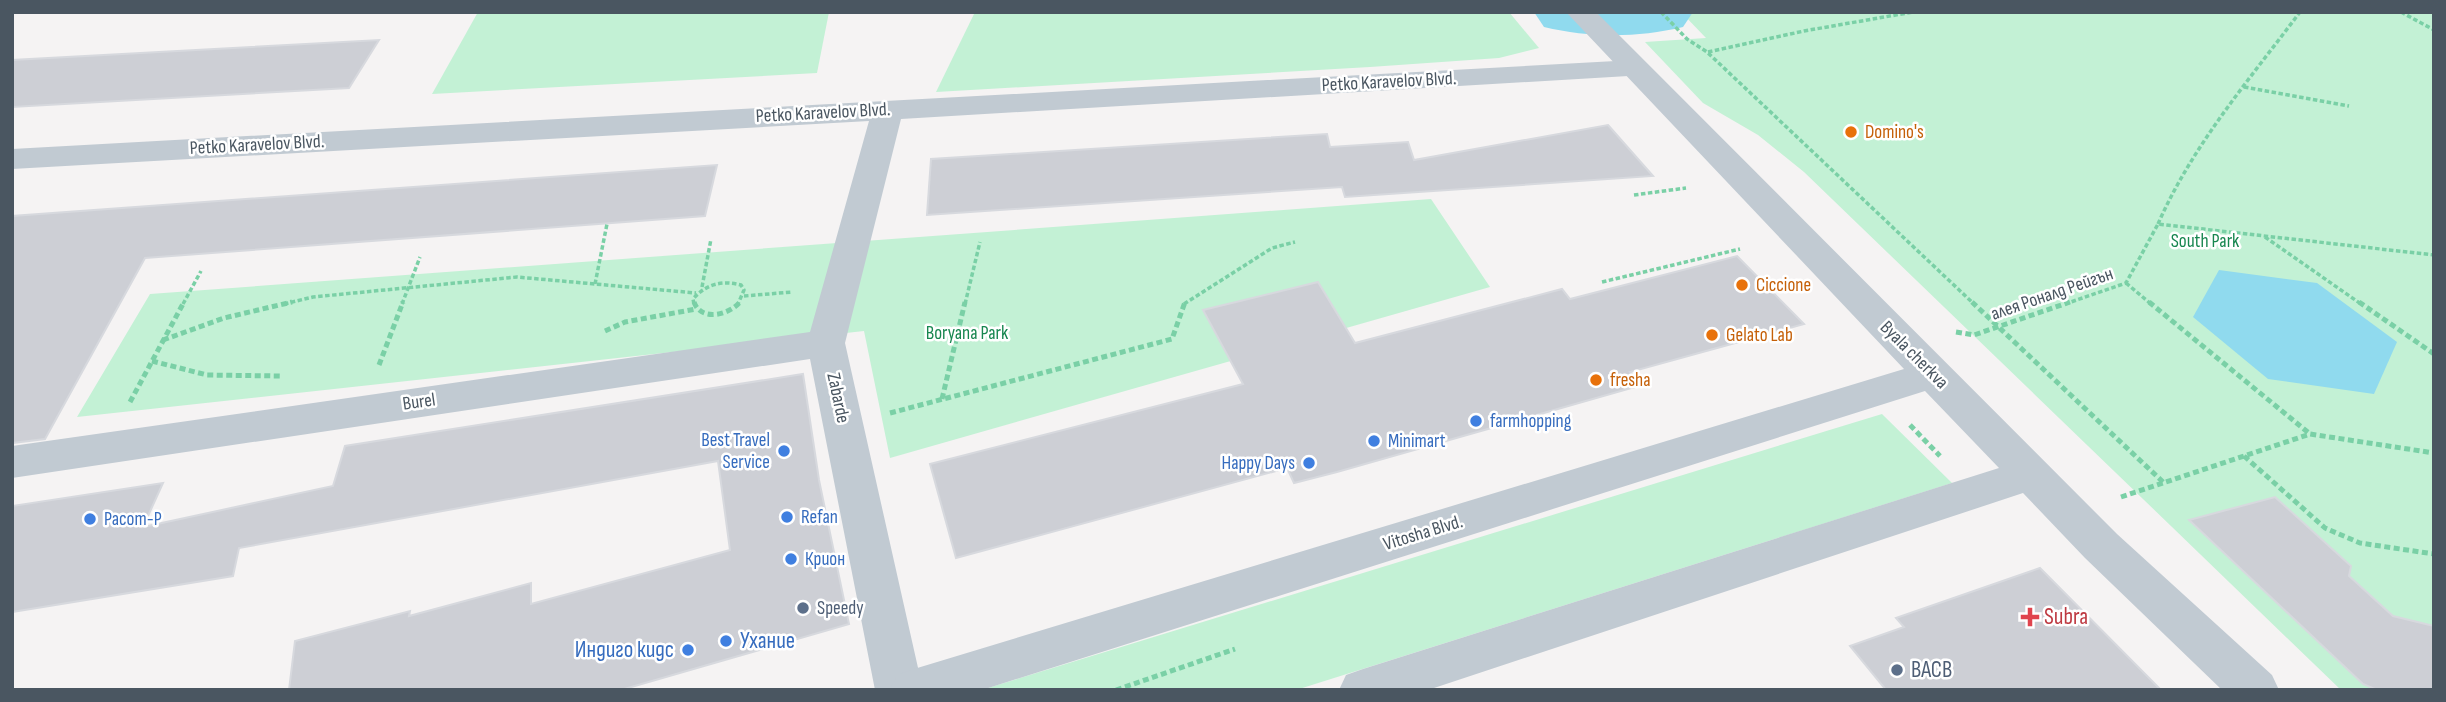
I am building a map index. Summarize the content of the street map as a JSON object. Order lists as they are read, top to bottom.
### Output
{
  "streets": {
    "street": [
      "Petko Karavelov Blvd.",
      "Byala cherkva",
      "Zabarde",
      "Burel",
      "Vitosha Blvd."
    ],
    "path": ["алея Роналд Рейгън"]
  },
  "crossings": [
    ["Petko Karavelov Blvd.", "Byala cherkva"],
    ["Petko Karavelov Blvd.", "Zabarde"],
    ["Byala cherkva", "Vitosha Blvd."],
    ["Zabarde", "Burel"]
  ],
  "parks": ["South Park", "Boryana Park"],
  "places": {
    "other": [
      "Domino's",
      "Ciccione",
      "Gelato Lab",
      "fresha",
      "farmhopping",
      "Minimart",
      "Best Travel Service",
      "Happy Days",
      "Refan",
      "Pacom-P",
      "Крион",
      "Speedy",
      "Ухание",
      "Индиго кидс",
      "BACB"
    ],
    "health": ["Subra"]
  }
}
